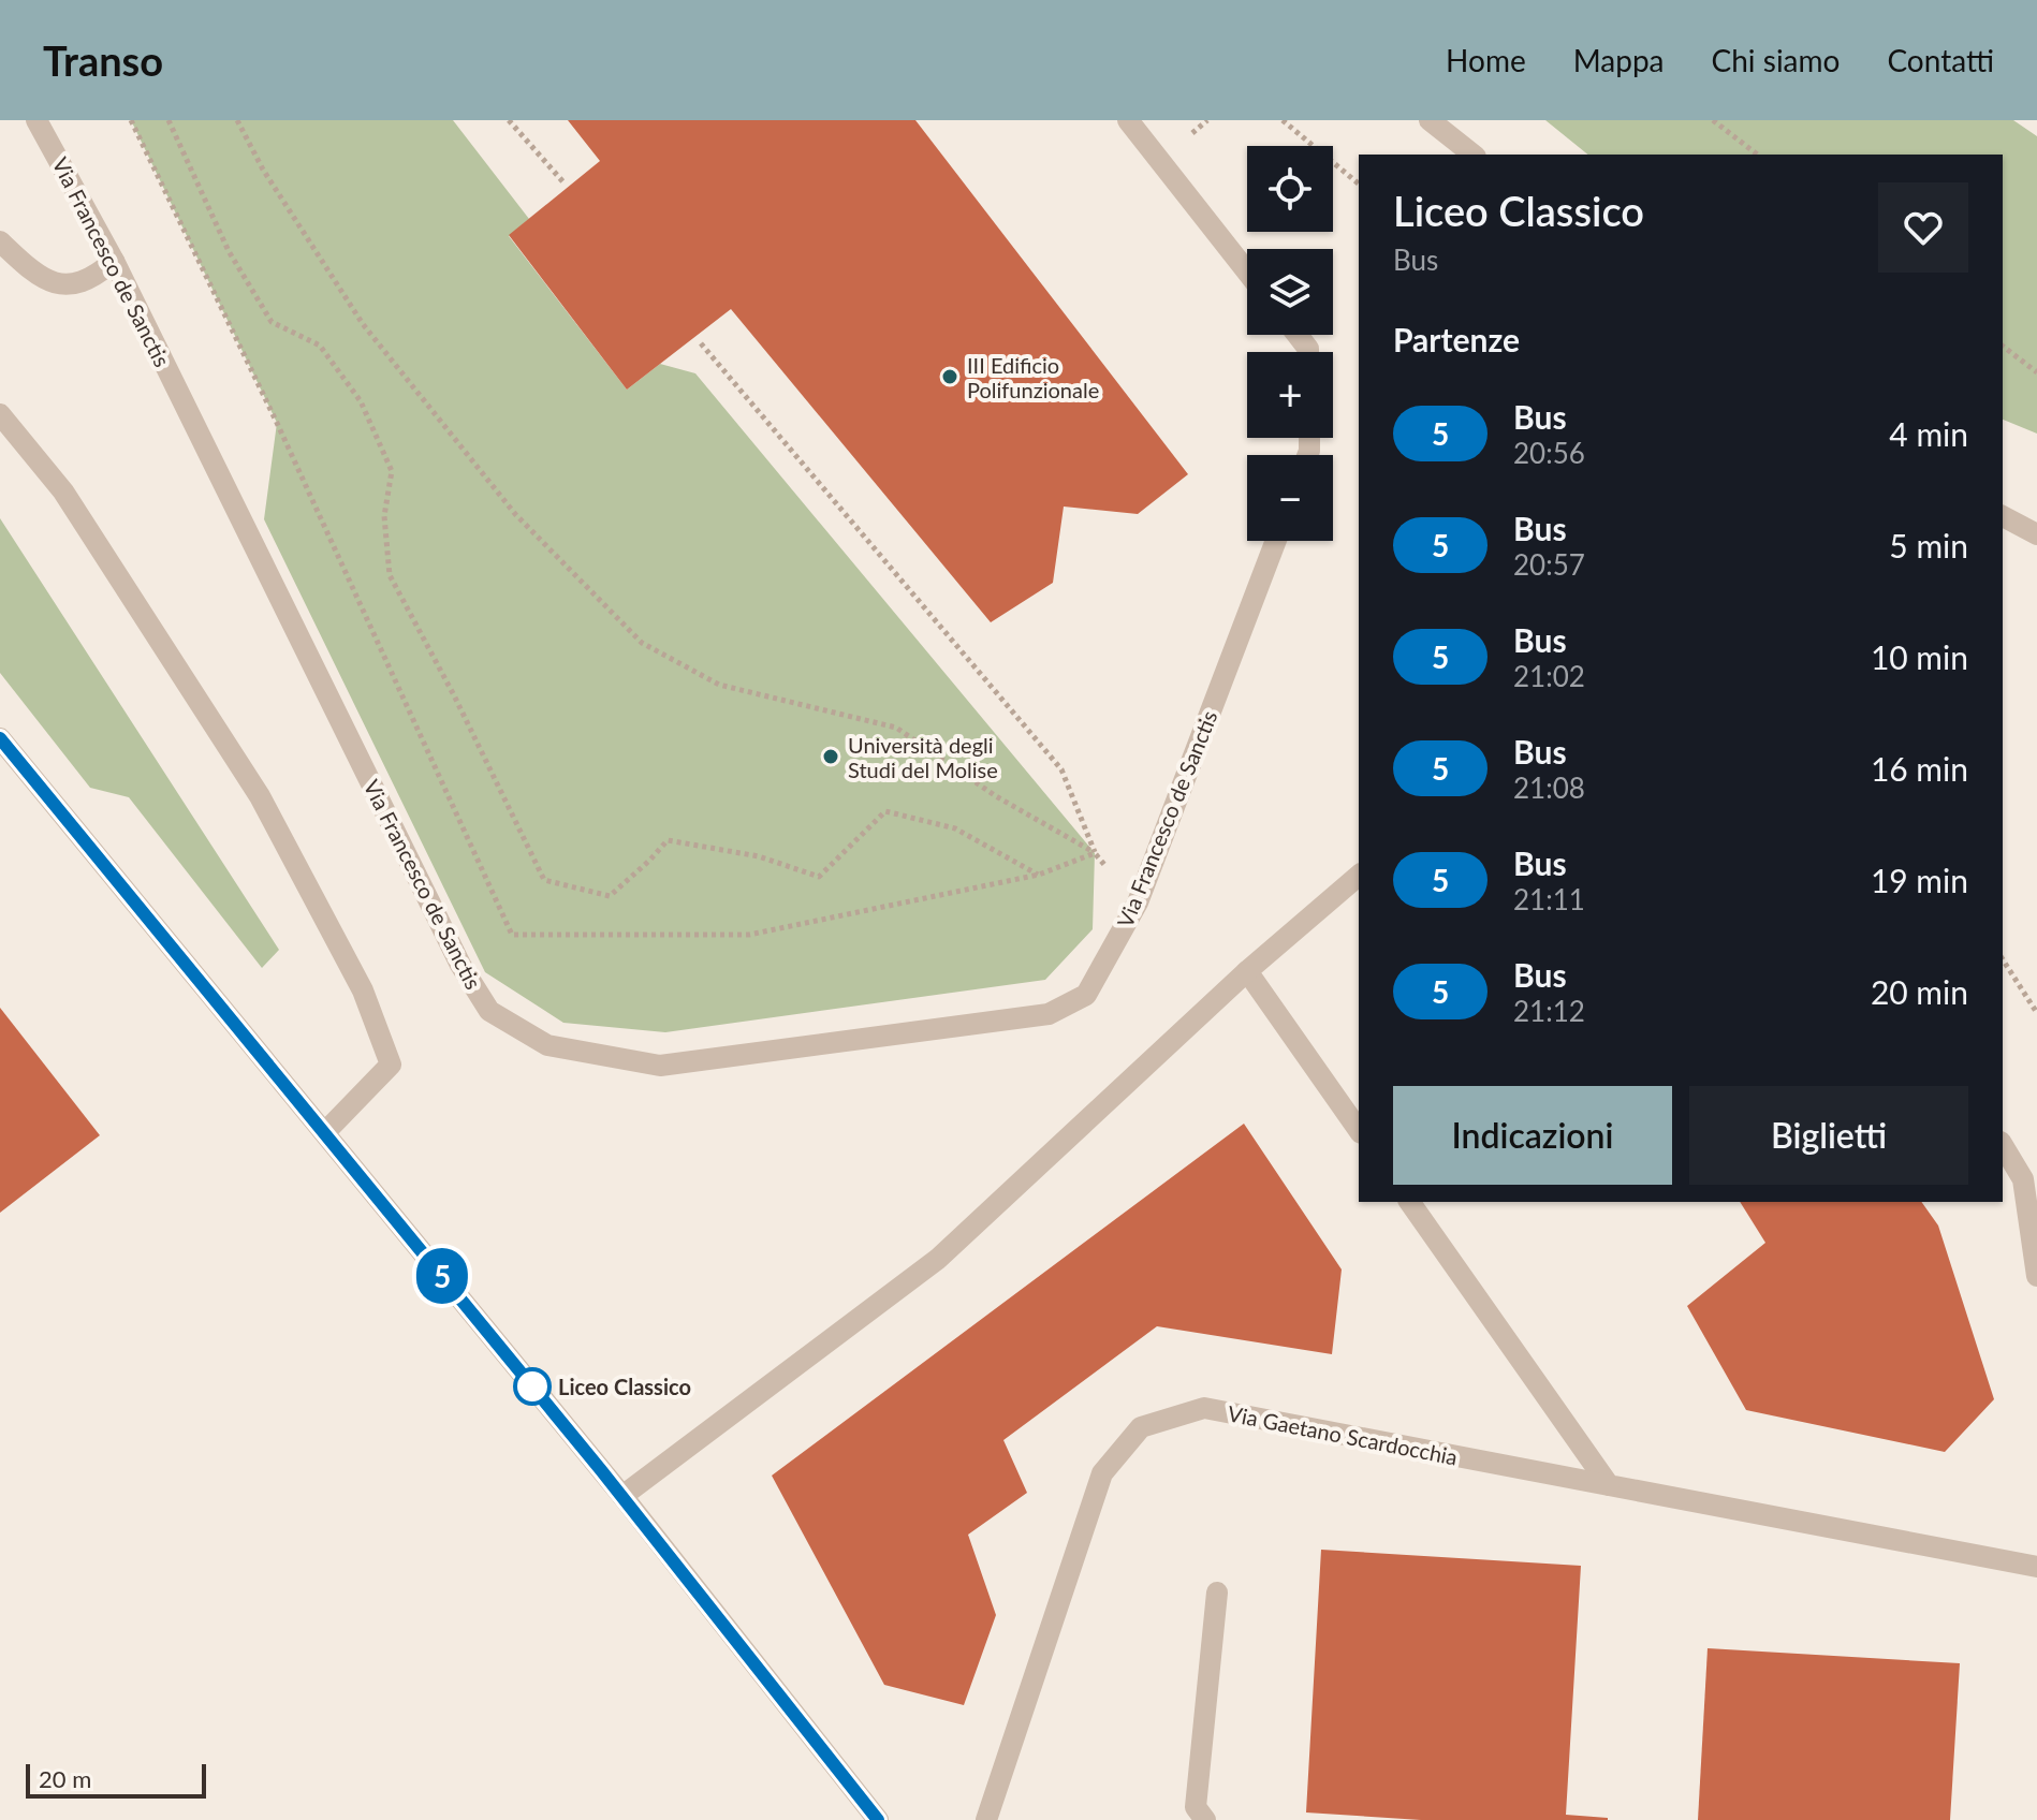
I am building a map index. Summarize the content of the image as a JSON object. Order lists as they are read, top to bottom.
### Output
{
  "streets": {
    "street": ["Via Francesco de Sanctis", "Via Gaetano Scardocchia"]
  },
  "places": ["III Edificio Polifunzionale", "Università degli Studi del Molise", "Liceo Classico"],
  "lines": ["bus line 5"],
  "scale_bar": "20 m",
  "page": {
    "header": "Transo",
    "nav": [
      "Home",
      "Mappa",
      "Chi siamo",
      "Contatti"
    ],
    "on_map": "5",
    "map_buttons": ["+", "−"],
    "heading": [
      ["Liceo Classico", "Bus"],
      "Partenze"
    ],
    "list": [
      {
        "mark": "5",
        "name": "Bus",
        "note": "20:56",
        "value": "4 min"
      },
      {
        "mark": "5",
        "name": "Bus",
        "note": "20:57",
        "value": "5 min"
      },
      {
        "mark": "5",
        "name": "Bus",
        "note": "21:02",
        "value": "10 min"
      },
      {
        "mark": "5",
        "name": "Bus",
        "note": "21:08",
        "value": "16 min"
      },
      {
        "mark": "5",
        "name": "Bus",
        "note": "21:11",
        "value": "19 min"
      },
      {
        "mark": "5",
        "name": "Bus",
        "note": "21:12",
        "value": "20 min"
      }
    ],
    "buttons": ["Indicazioni", "Biglietti"],
    "scale": "20 m"
  }
}
